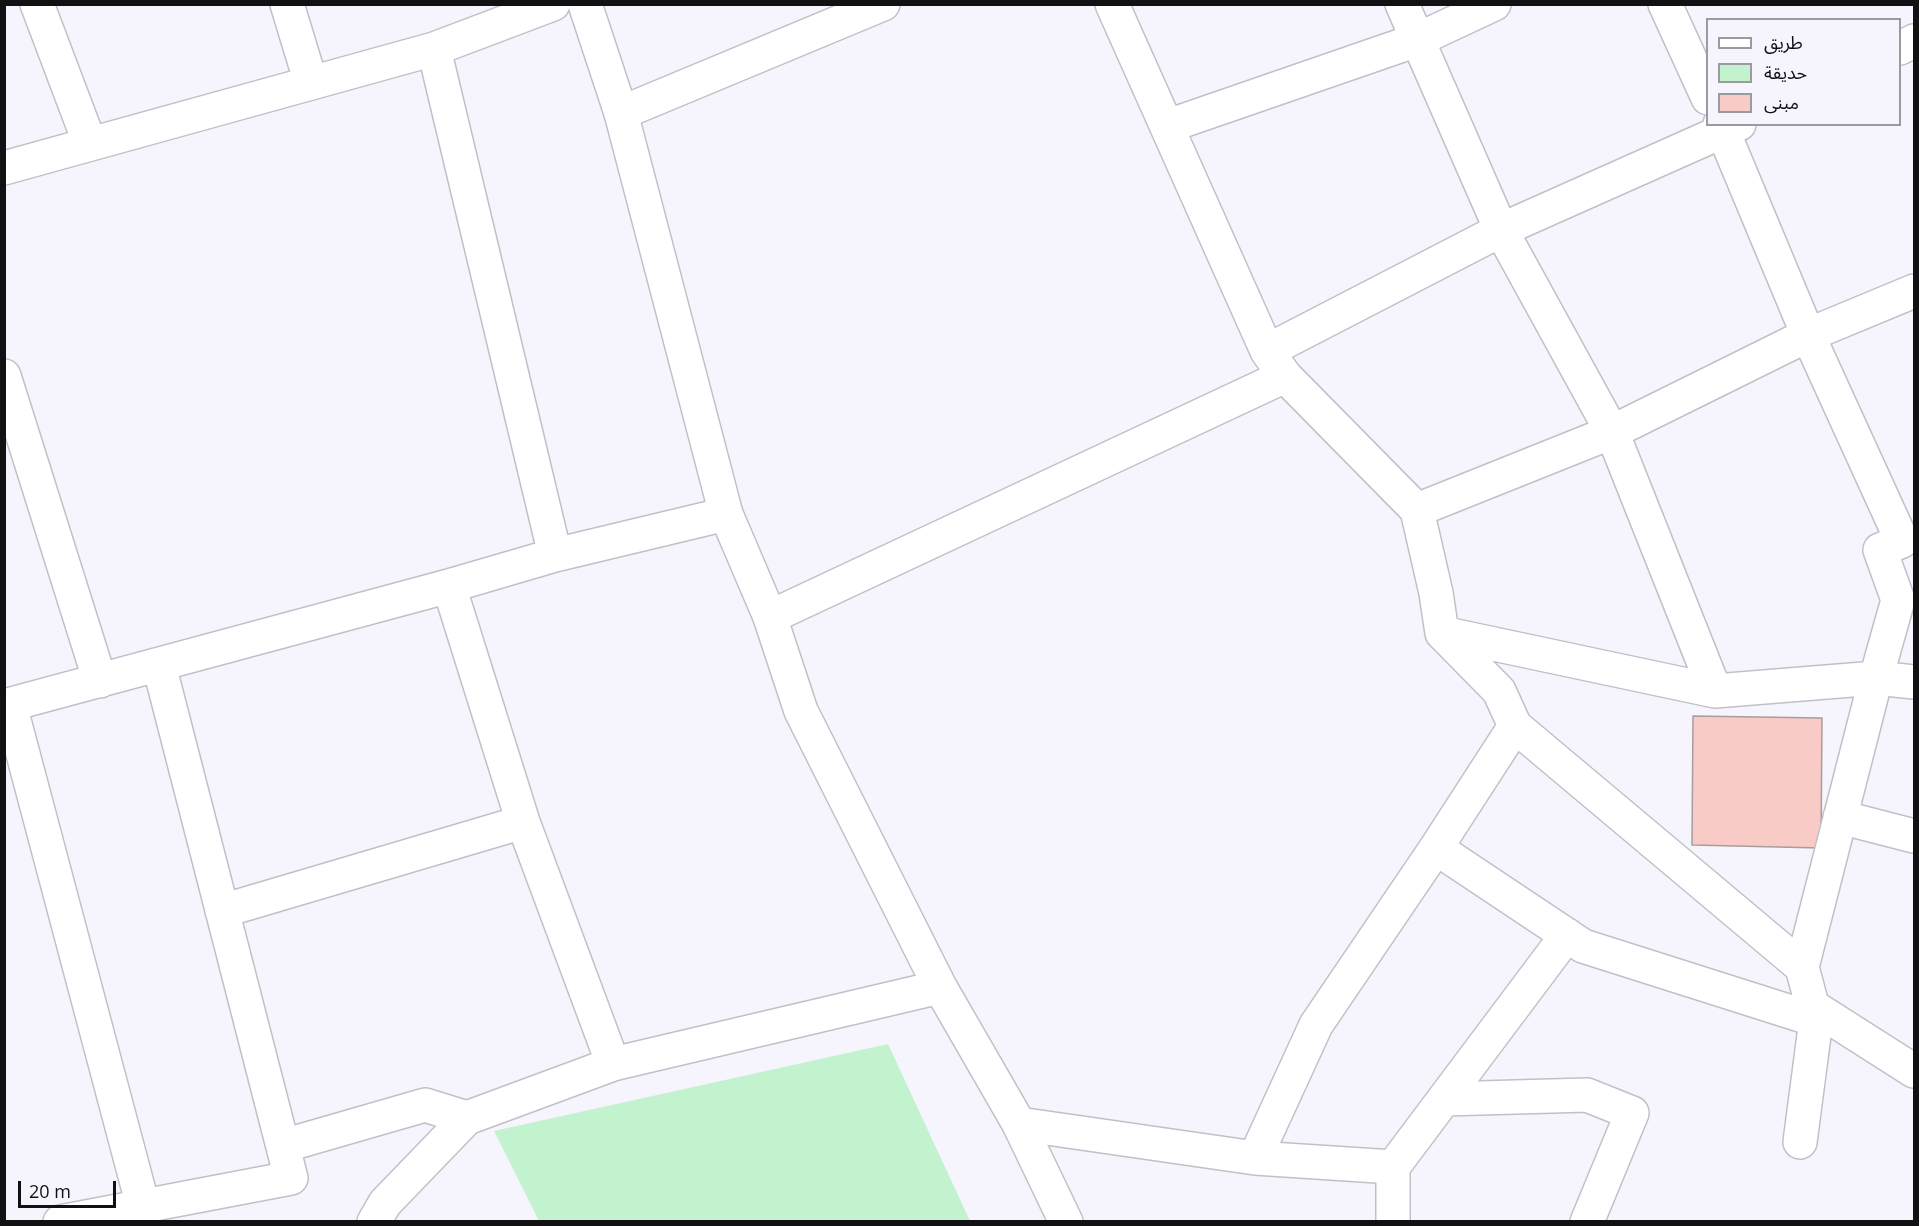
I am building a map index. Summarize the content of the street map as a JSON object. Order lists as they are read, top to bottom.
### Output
{
  "legend": ["طريق", "حديقة", "مبنى"],
  "scale_bar": "20 m"
}
